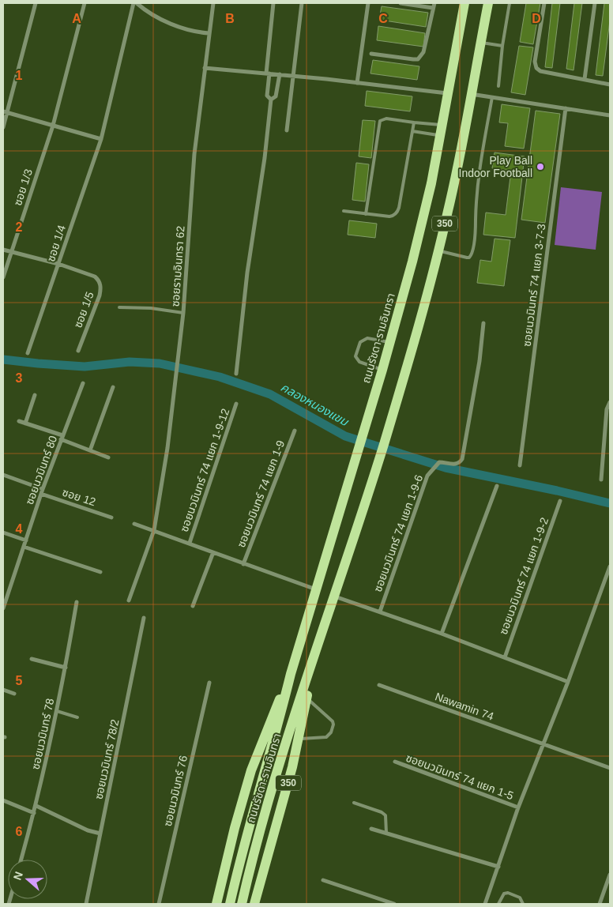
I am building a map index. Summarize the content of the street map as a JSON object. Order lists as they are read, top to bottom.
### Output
{
  "streets": {
    "main road": ["350", "ถนนรัชดา-รามอินทรา"],
    "street": [
      "ซอย 1/3",
      "ซอย 1/4",
      "ซอยรามอินทรา 62",
      "ซอยนวมินทร์ 74 แยก 3-7-3",
      "ซอย 1/5",
      "ซอยนวมินทร์ 80",
      "ซอยนวมินทร์ 74 แยก 1-9-12",
      "ซอยนวมินทร์ 74 แยก 1-9",
      "ซอย 12",
      "ซอยนวมินทร์ 74 แยก 1-9-6",
      "ซอยนวมินทร์ 74 แยก 1-9-2",
      "Nawamin 74",
      "ซอยนวมินทร์ 78",
      "ซอยนวมินทร์ 78/2",
      "ซอยนวมินทร์ 74 แยก 1-5",
      "ซอยนวมินทร์ 76"
    ]
  },
  "crossings": [
    ["ซอย 1/4", "ซอย 1/5"],
    ["ซอยรามอินทรา 62", "ซอยนวมินทร์ 74 แยก 1-9"],
    ["ถนนรัชดา-รามอินทรา", "ซอยนวมินทร์ 74 แยก 1-9"],
    ["ซอยนวมินทร์ 80", "ซอย 12"],
    ["ซอยนวมินทร์ 74 แยก 1-9-12", "ซอยนวมินทร์ 74 แยก 1-9"]
  ],
  "water": ["คลองหนองแขม"],
  "places": ["Play Ball Indoor Football"],
  "north": "left",
  "grid": {
    "columns": [
      "A",
      "B",
      "C",
      "D"
    ],
    "rows": [
      "1",
      "2",
      "3",
      "4",
      "5",
      "6"
    ]
  }
}
